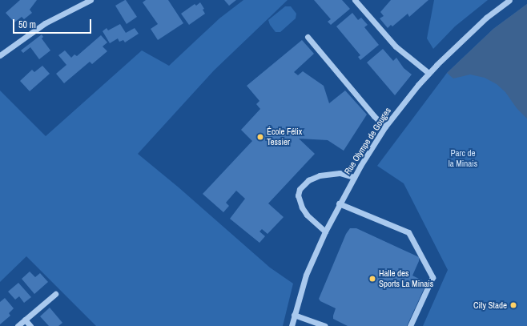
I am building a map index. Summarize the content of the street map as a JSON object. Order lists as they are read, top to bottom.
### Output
{
  "streets": {
    "street": ["Rue Olympe de Gouges"]
  },
  "parks": ["Parc de la Minais"],
  "places": ["École Félix Tessier", "Halle des Sports La Minais", "City Stade"],
  "scale_bar": "50 m"
}
